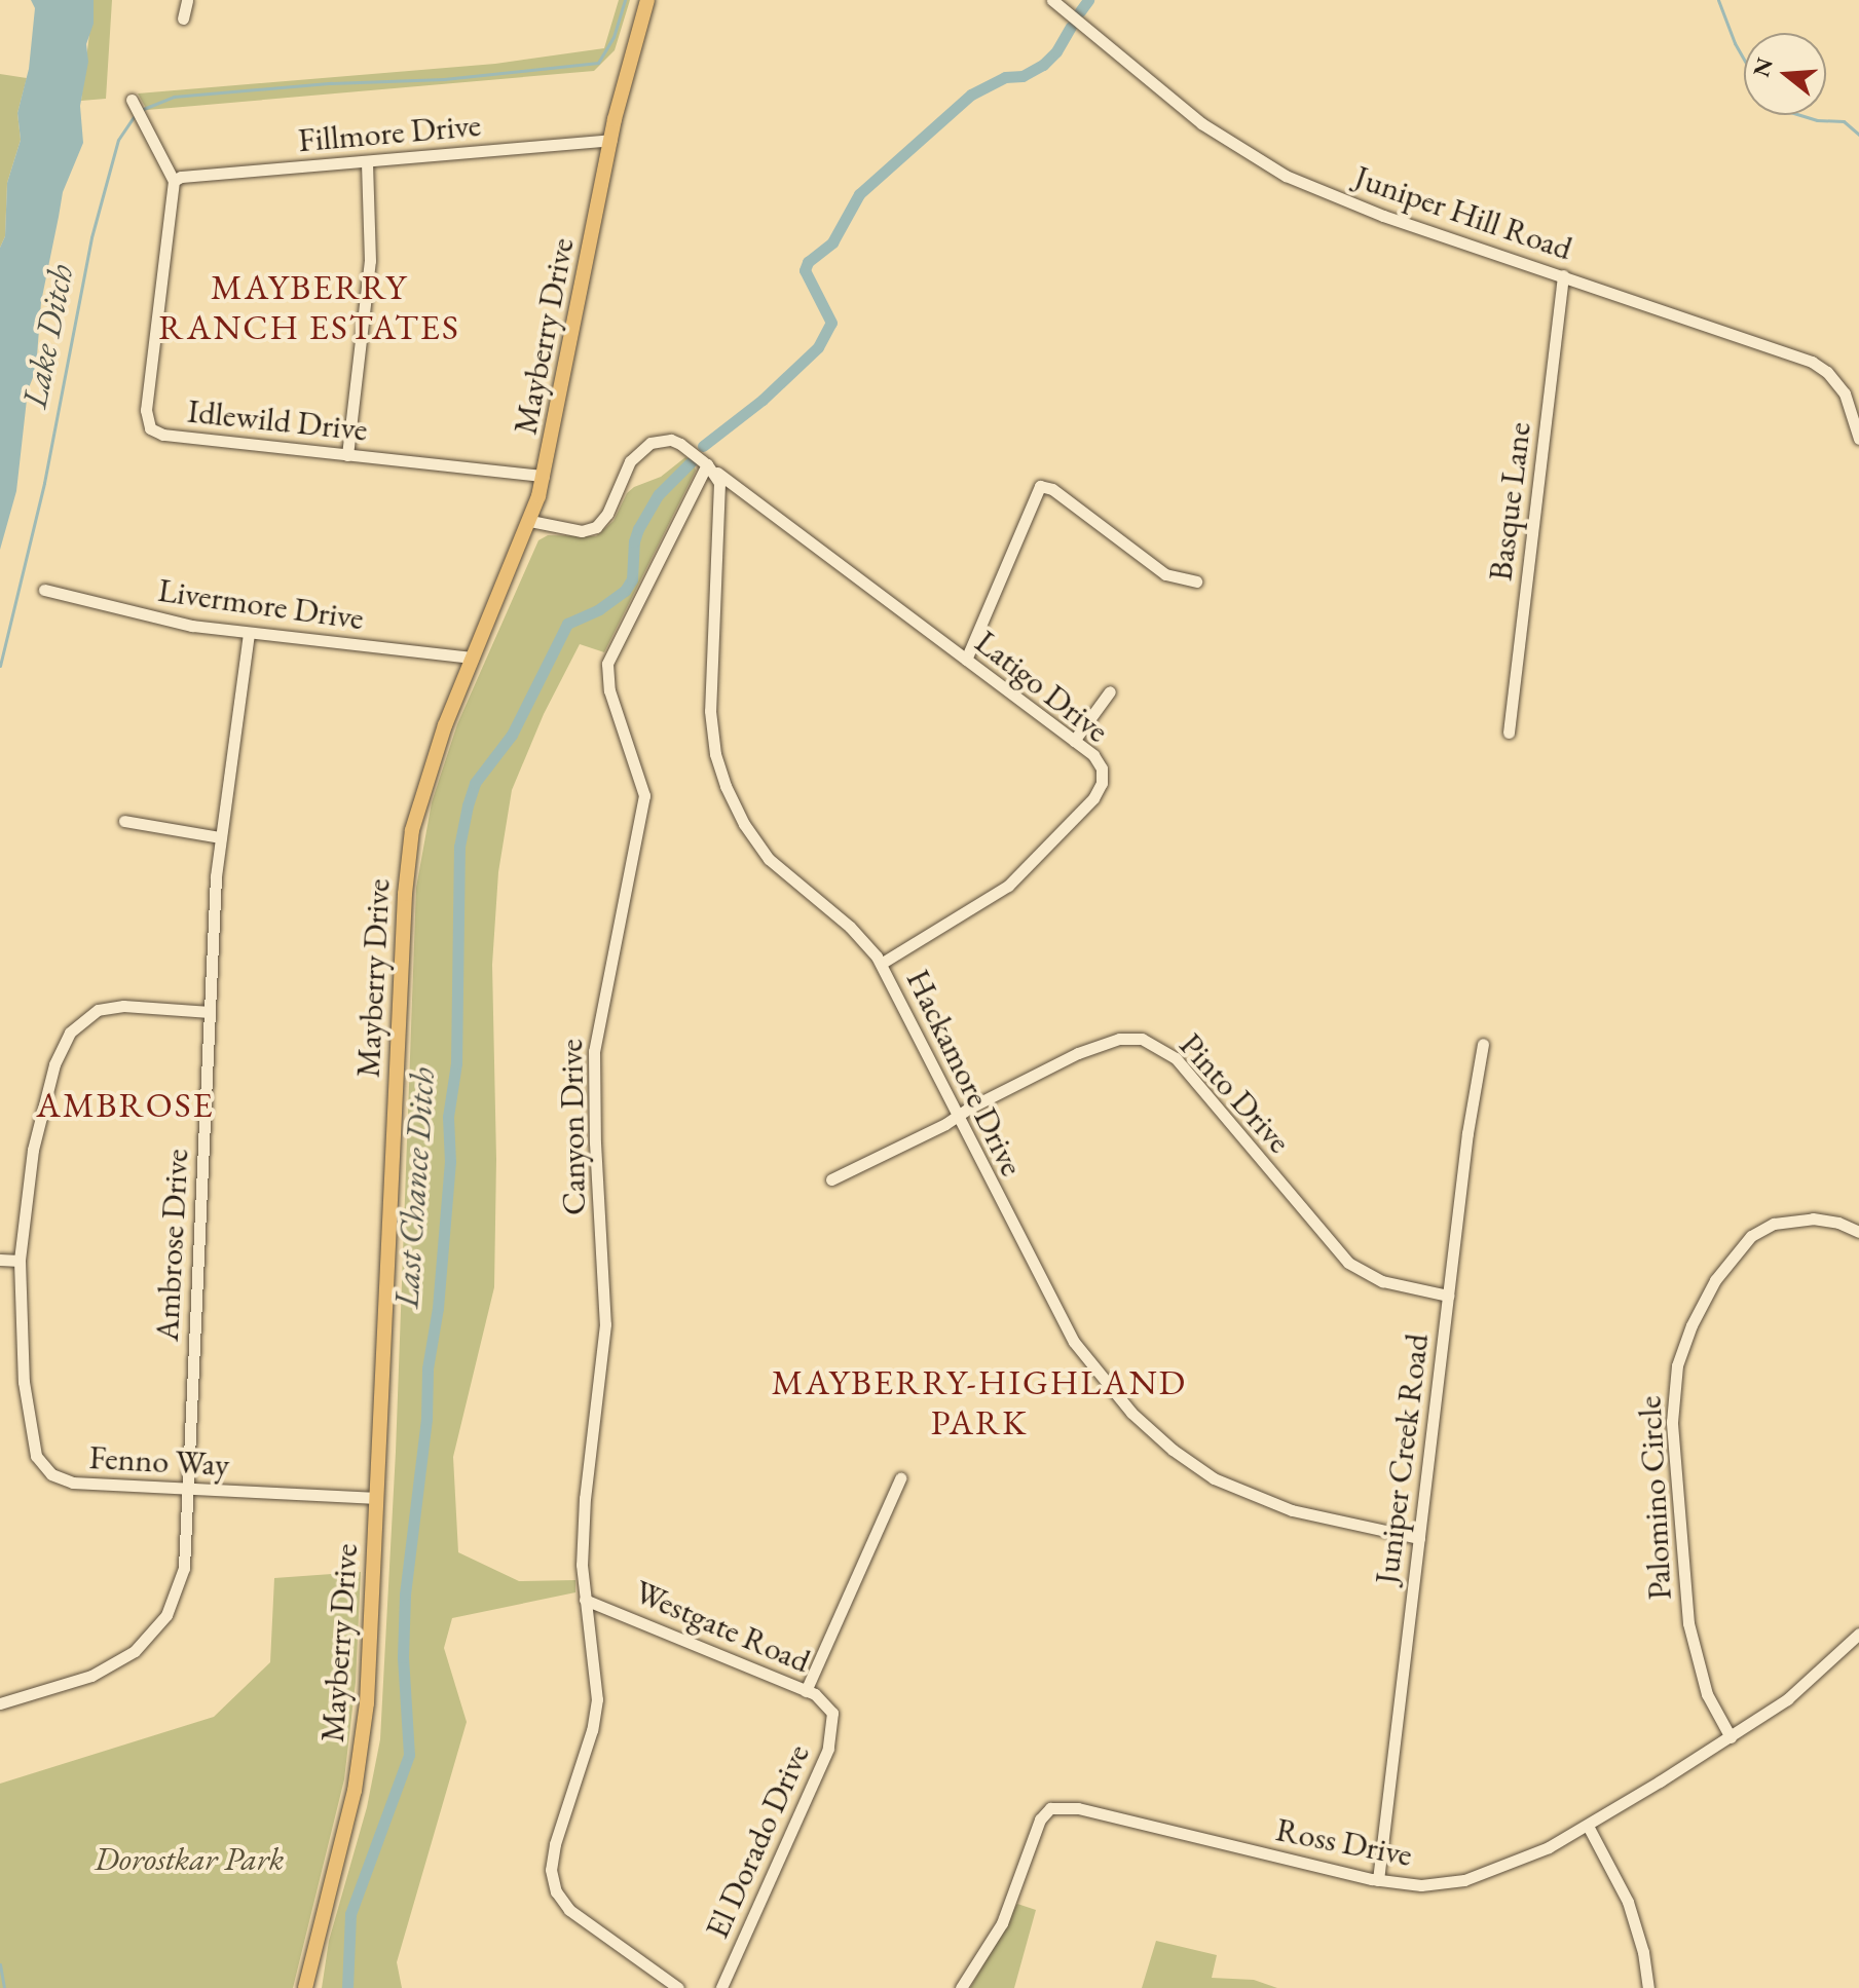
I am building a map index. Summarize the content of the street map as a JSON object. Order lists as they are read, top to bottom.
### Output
{
  "streets": {
    "main road": ["Mayberry Drive"],
    "street": [
      "Fillmore Drive",
      "Juniper Hill Road",
      "Idlewild Drive",
      "Basque Lane",
      "Livermore Drive",
      "Latigo Drive",
      "Hackamore Drive",
      "Pinto Drive",
      "Canyon Drive",
      "Ambrose Drive",
      "Juniper Creek Road",
      "Fenno Way",
      "Palomino Circle",
      "Westgate Road",
      "El Dorado Drive",
      "Ross Drive"
    ]
  },
  "crossings": [
    ["Fillmore Drive", "Mayberry Drive"],
    ["Fillmore Drive", "Idlewild Drive"],
    ["Juniper Hill Road", "Basque Lane"],
    ["Mayberry Drive", "Idlewild Drive"],
    ["Mayberry Drive", "Livermore Drive"],
    ["Mayberry Drive", "Fenno Way"],
    ["Livermore Drive", "Ambrose Drive"],
    ["Latigo Drive", "Hackamore Drive"],
    ["Latigo Drive", "Canyon Drive"],
    ["Hackamore Drive", "Pinto Drive"],
    ["Hackamore Drive", "Canyon Drive"],
    ["Hackamore Drive", "Juniper Creek Road"],
    ["Pinto Drive", "Juniper Creek Road"],
    ["Canyon Drive", "Westgate Road"],
    ["Ambrose Drive", "Fenno Way"],
    ["Juniper Creek Road", "Ross Drive"],
    ["Palomino Circle", "Ross Drive"],
    ["Westgate Road", "El Dorado Drive"]
  ],
  "districts": ["MAYBERRY RANCH ESTATES", "AMBROSE", "MAYBERRY-HIGHLAND PARK"],
  "water": ["Lake Ditch", "Last Chance Ditch"],
  "parks": ["Dorostkar Park"],
  "north": "left"
}
